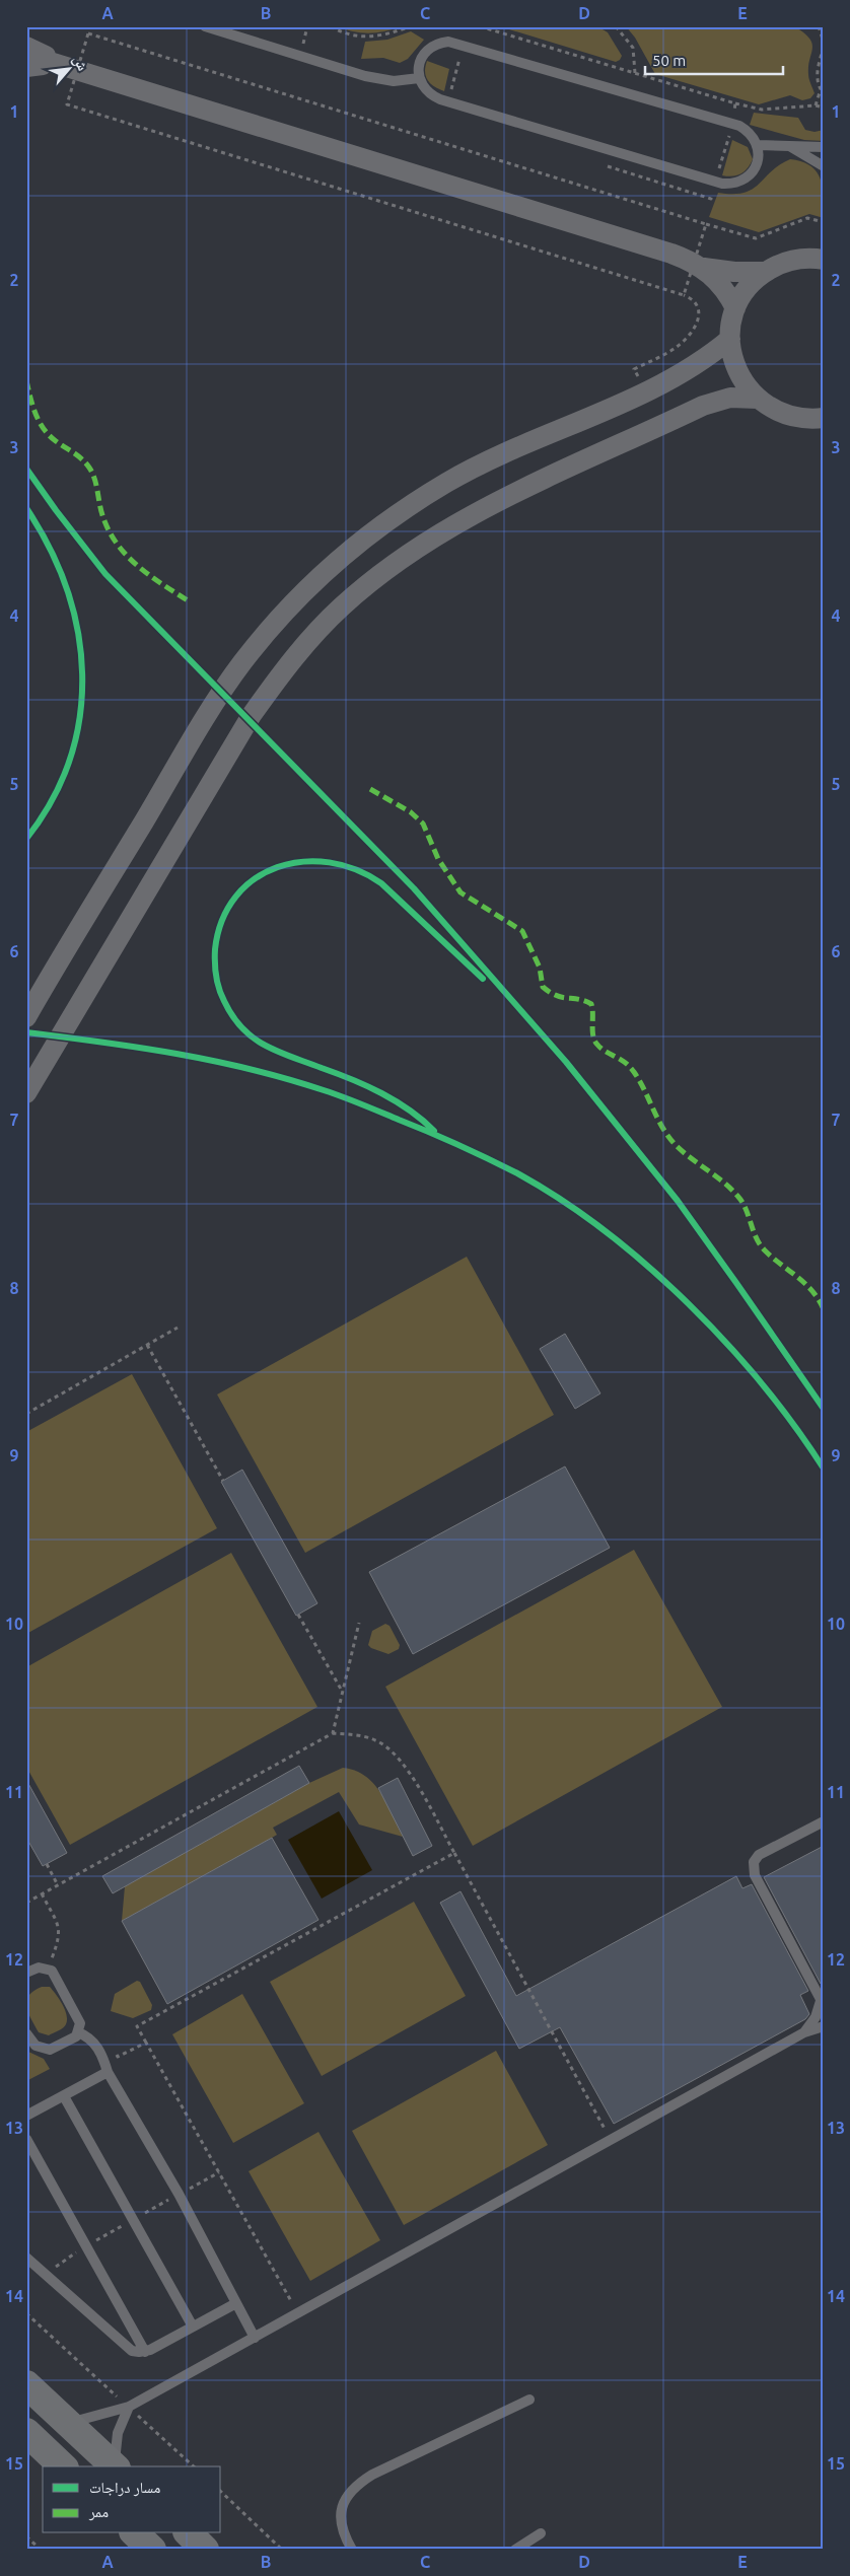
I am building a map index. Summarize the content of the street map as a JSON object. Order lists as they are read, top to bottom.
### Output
{
  "legend": ["مسار دراجات", "ممر"],
  "scale_bar": "50 m",
  "north": "top right",
  "grid": {
    "columns": [
      "A",
      "B",
      "C",
      "D",
      "E"
    ],
    "rows": [
      "1",
      "2",
      "3",
      "4",
      "5",
      "6",
      "7",
      "8",
      "9",
      "10",
      "11",
      "12",
      "13",
      "14",
      "15"
    ]
  }
}
